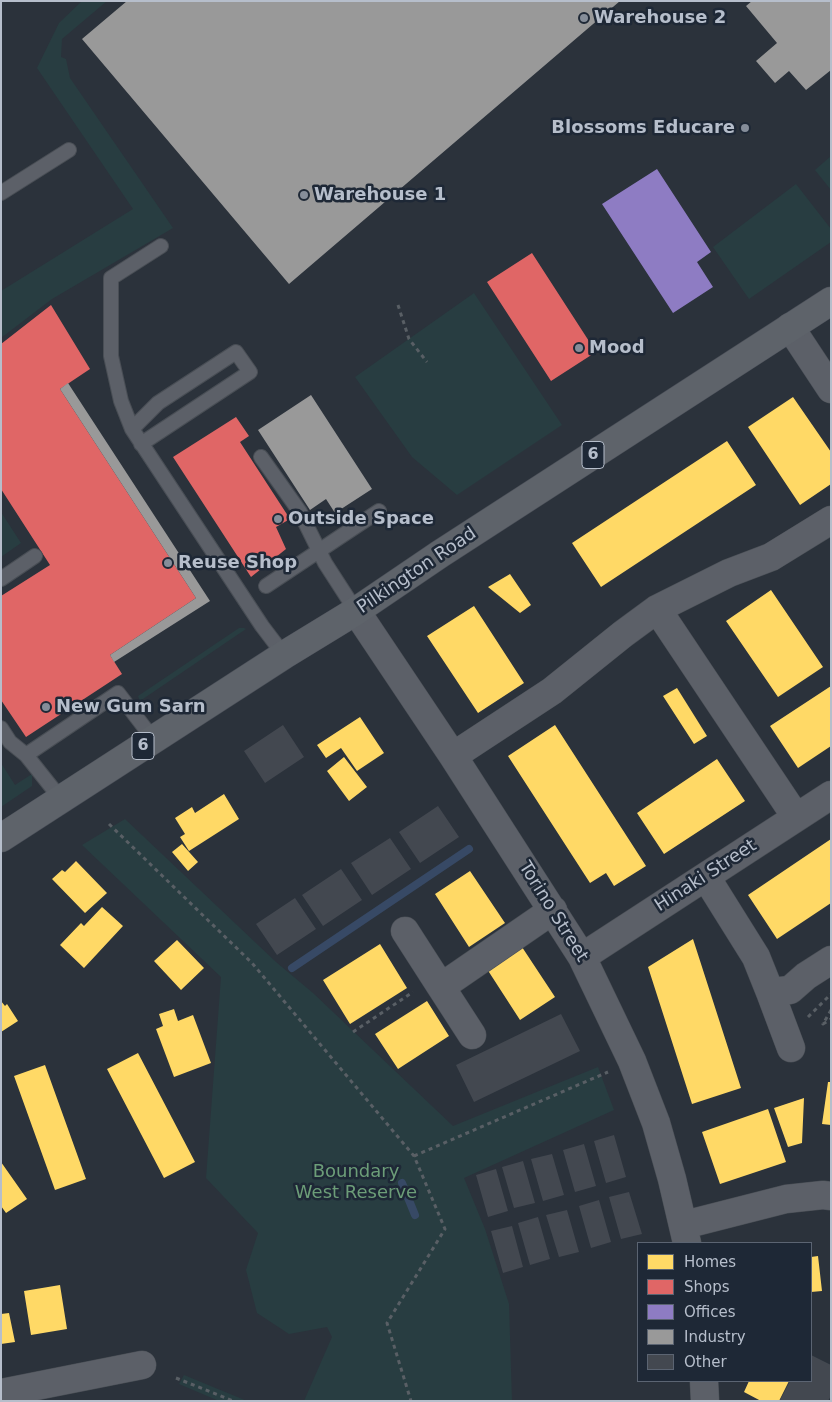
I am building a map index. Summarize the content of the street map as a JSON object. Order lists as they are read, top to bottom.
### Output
{
  "streets": {
    "main road": ["6", "Pilkington Road"],
    "street": ["Hinaki Street", "Torino Street"]
  },
  "crossings": [
    ["Pilkington Road", "Torino Street"],
    ["Hinaki Street", "Torino Street"]
  ],
  "parks": ["Boundary West Reserve"],
  "places": [
    "Warehouse 2",
    "Blossoms Educare",
    "Warehouse 1",
    "Mood",
    "Outside Space",
    "Reuse Shop",
    "New Gum Sarn"
  ],
  "legend": [
    "Homes",
    "Shops",
    "Offices",
    "Industry",
    "Other"
  ]
}
